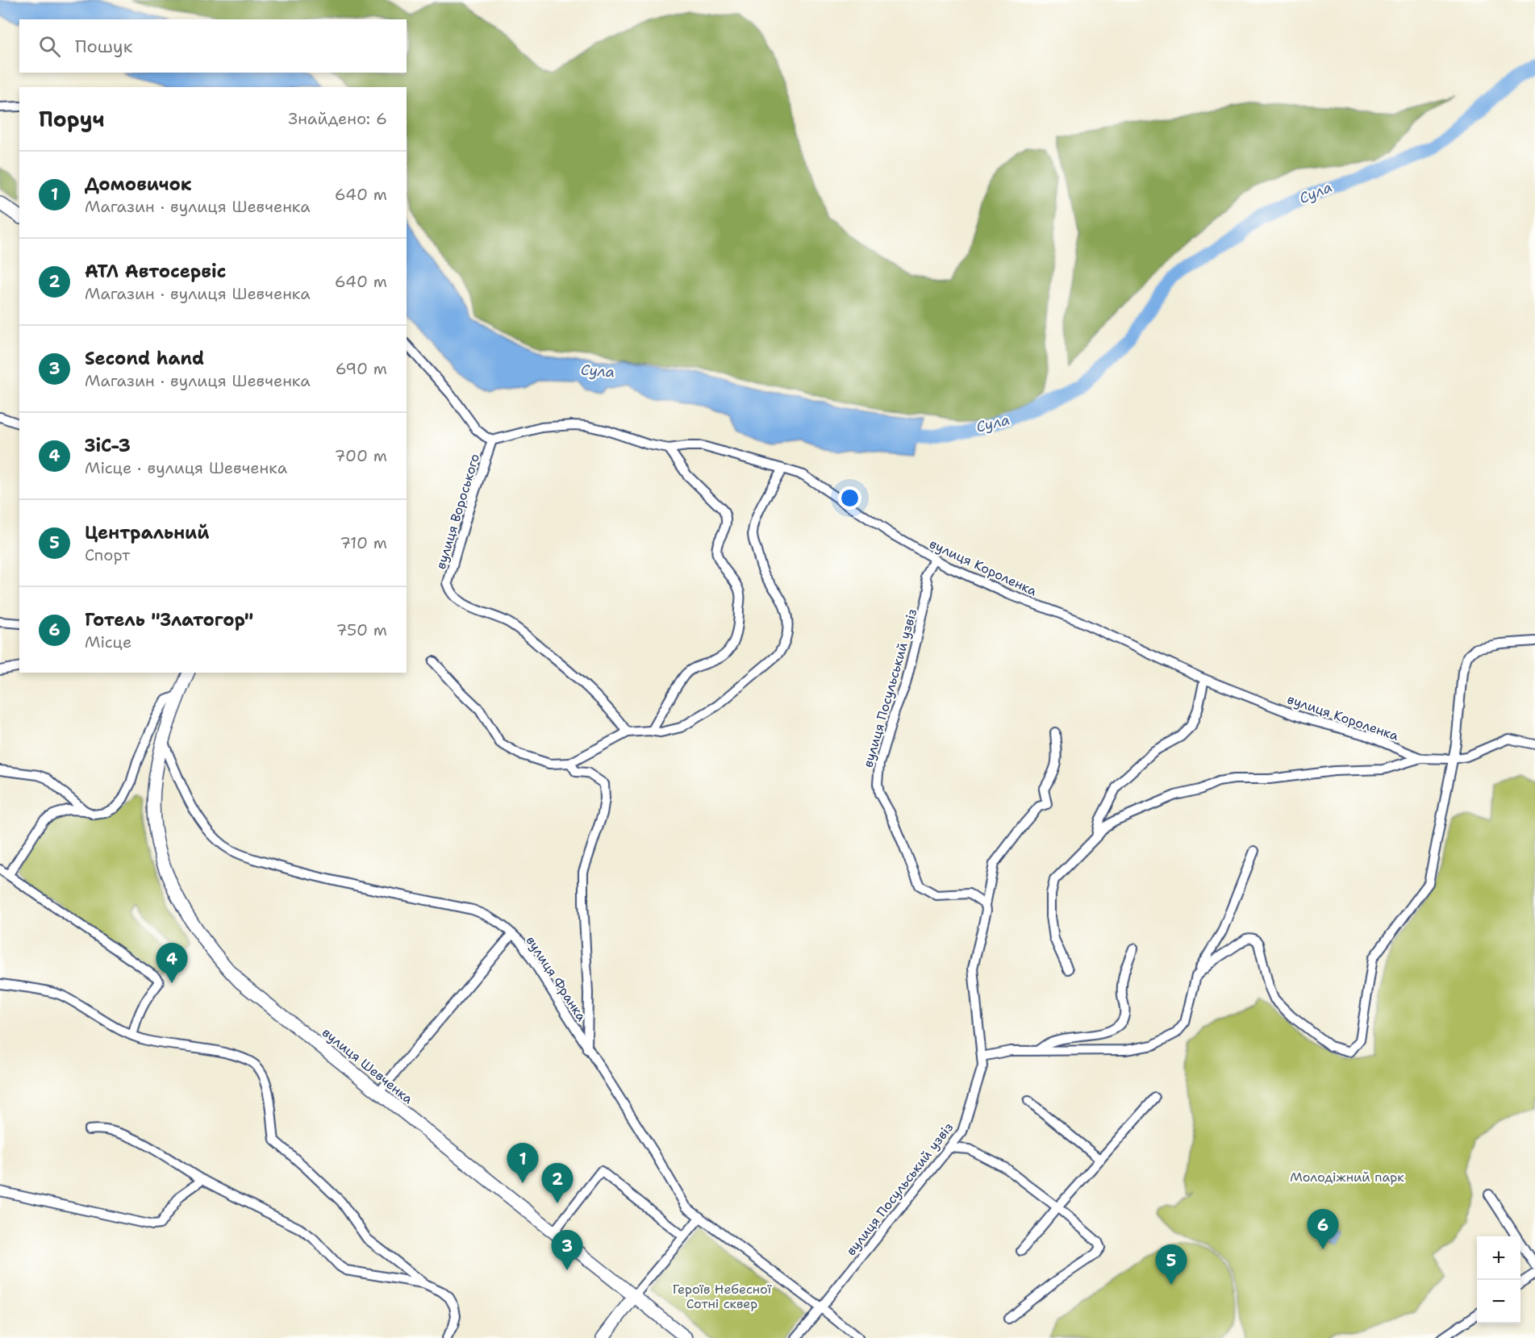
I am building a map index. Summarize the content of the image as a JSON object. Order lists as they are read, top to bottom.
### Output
{
  "streets": {
    "main road": ["вулиця Шевченка"],
    "street": [
      "вулиця Вороського",
      "вулиця Короленка",
      "вулиця Посульський узвіз",
      "вулиця Франка"
    ]
  },
  "crossings": [
    ["вулиця Вороського", "вулиця Короленка"],
    ["вулиця Короленка", "вулиця Посульський узвіз"],
    ["вулиця Посульський узвіз", "вулиця Франка"],
    ["вулиця Франка", "вулиця Шевченка"]
  ],
  "water": ["Сула"],
  "parks": ["Молодіжний парк", "Героїв Небесної Сотні сквер"],
  "page": {
    "search": "Пошук",
    "heading": ["Поруч", "Знайдено: 6"],
    "list": [
      {
        "mark": "1",
        "name": "Домовичок",
        "note": "Магазин · вулиця Шевченка",
        "value": "640 m"
      },
      {
        "mark": "2",
        "name": "АТЛ Автосервіс",
        "note": "Магазин · вулиця Шевченка",
        "value": "640 m"
      },
      {
        "mark": "3",
        "name": "Second hand",
        "note": "Магазин · вулиця Шевченка",
        "value": "690 m"
      },
      {
        "mark": "4",
        "name": "ЗіС-3",
        "note": "Місце · вулиця Шевченка",
        "value": "700 m"
      },
      {
        "mark": "5",
        "name": "Центральний",
        "note": "Спорт",
        "value": "710 m"
      },
      {
        "mark": "6",
        "name": "Готель \"Златогор\"",
        "note": "Місце",
        "value": "750 m"
      }
    ],
    "pins": [
      "4",
      "1",
      "2",
      "6",
      "3",
      "5"
    ],
    "map_buttons": ["+", "−"]
  }
}
